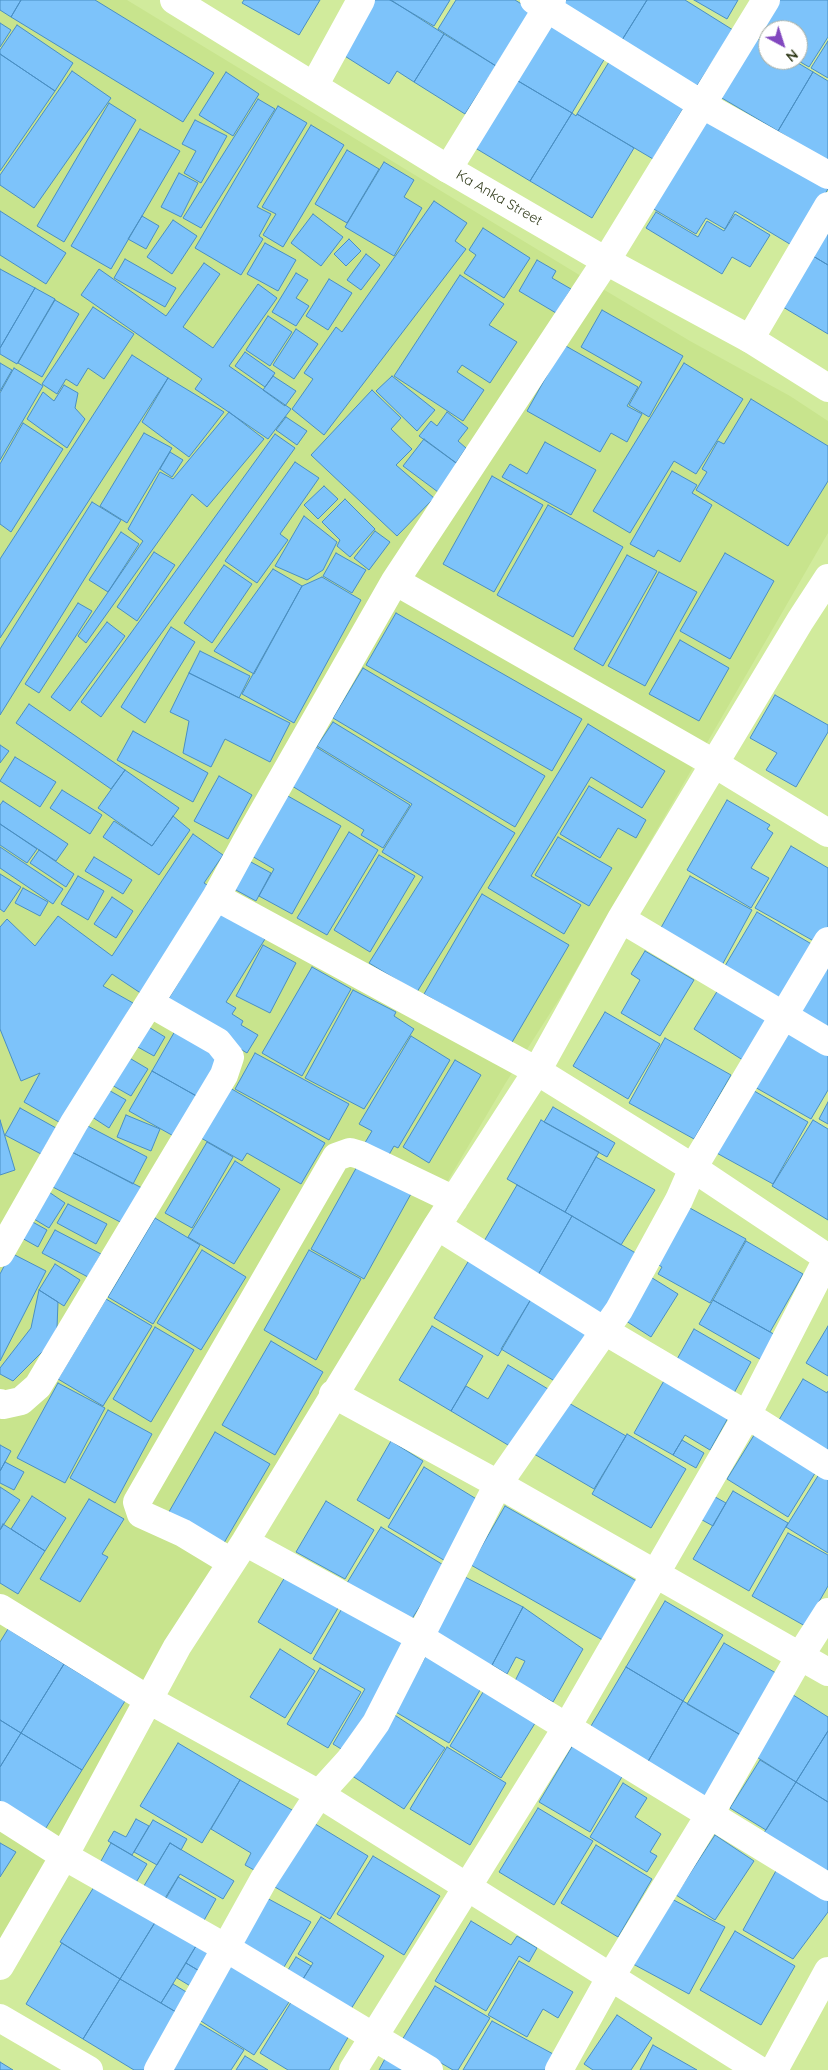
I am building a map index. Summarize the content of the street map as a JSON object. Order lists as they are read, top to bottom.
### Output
{
  "streets": {
    "street": ["Ka Anka Street"]
  },
  "north": "bottom right"
}
